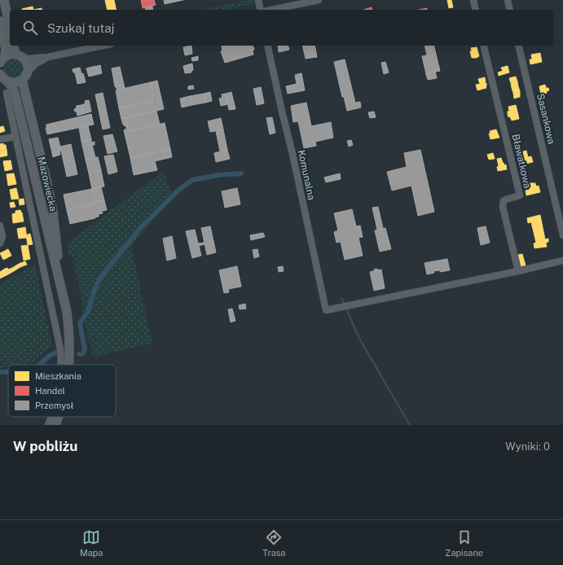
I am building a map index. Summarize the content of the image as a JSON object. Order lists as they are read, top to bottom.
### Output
{
  "streets": {
    "main road": ["Mazowiecka"],
    "street": ["Sasankowa", "Bławatkowa", "Komunalna"]
  },
  "crossings": [
    ["Bławatkowa", "Komunalna"]
  ],
  "legend": ["Mieszkania", "Handel", "Przemysł"],
  "page": {
    "search": "Szukaj tutaj",
    "heading": ["W pobliżu", "Wyniki: 0"],
    "nav": ["Mapa", "Trasa", "Zapisane"]
  }
}
